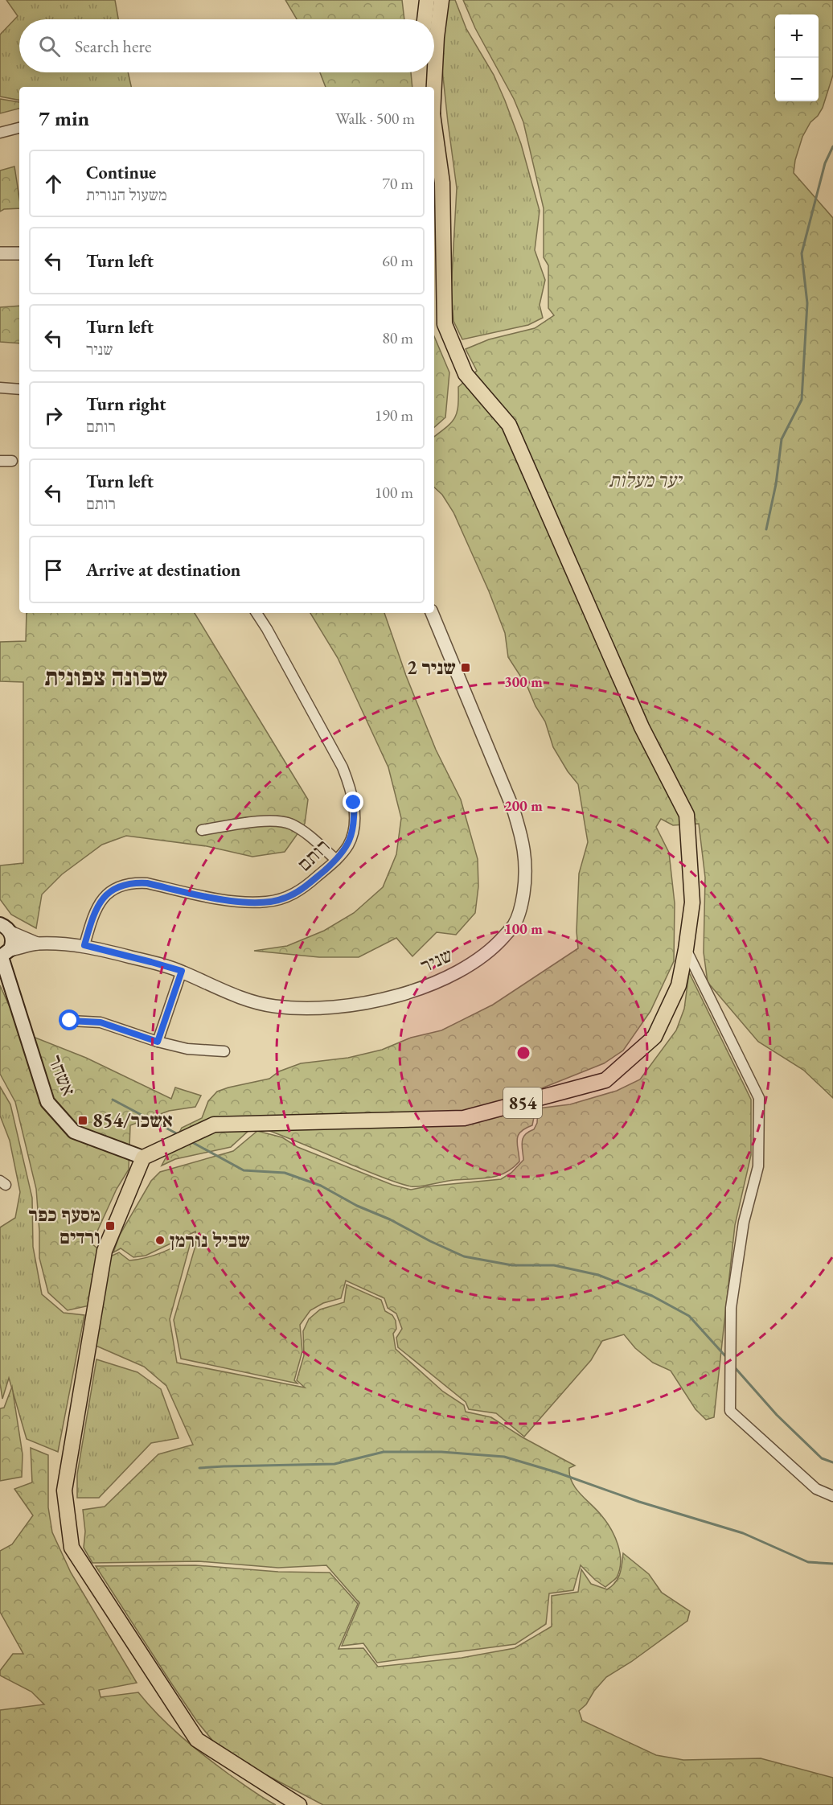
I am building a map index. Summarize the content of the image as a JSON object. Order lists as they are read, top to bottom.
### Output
{
  "streets": {
    "main road": ["אשחר", "854"],
    "street": ["רותם", "שניר"]
  },
  "crossings": [
    ["רותם", "שניר"],
    ["שניר", "אשחר"],
    ["אשחר", "854"]
  ],
  "districts": ["שכונה צפונית"],
  "parks": ["יער מעלות"],
  "places": {
    "transit": ["שניר 2", "אשכר/854", "מסעף כפר ורדים"],
    "other": ["שביל נורמן"]
  },
  "page": {
    "map_buttons": ["+", "−"],
    "search": "Search here",
    "heading": ["7 min", "Walk · 500 m"],
    "list": [
      ["Continue", "משעול הנורית", "70 m"],
      ["Turn left", "60 m"],
      ["Turn left", "שניר", "80 m"],
      ["Turn right", "רותם", "190 m"],
      ["Turn left", "רותם", "100 m"],
      "Arrive at destination"
    ]
  },
  "rings": ["300 m", "200 m", "100 m"]
}
